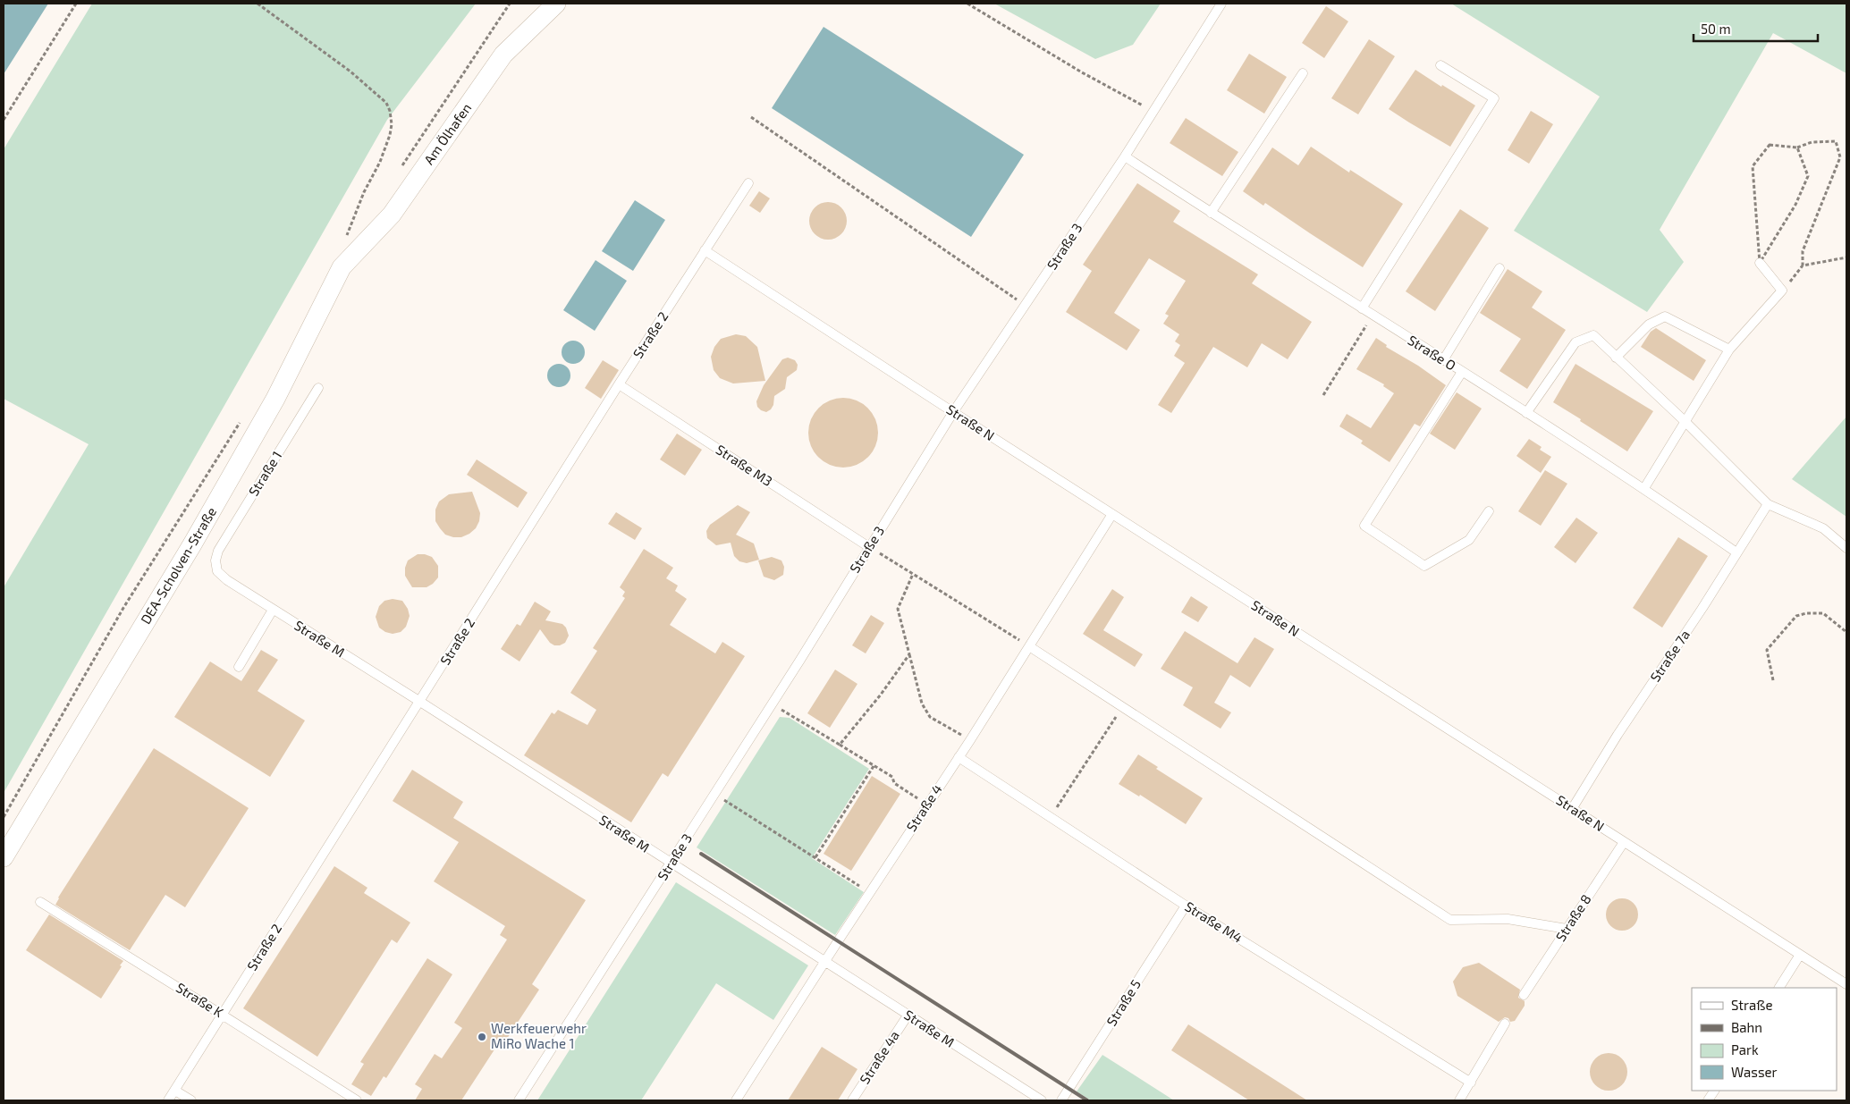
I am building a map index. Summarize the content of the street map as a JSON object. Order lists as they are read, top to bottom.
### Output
{
  "streets": {
    "street": ["Am Ölhafen", "DEA-Scholven-Straße"],
    "lane": [
      "Straße 3",
      "Straße 2",
      "Straße O",
      "Straße N",
      "Straße M3",
      "Straße 1",
      "Straße M",
      "Straße 7a",
      "Straße 4",
      "Straße 8",
      "Straße M4",
      "Straße K",
      "Straße 5",
      "Straße 4a"
    ]
  },
  "crossings": [
    ["Am Ölhafen", "DEA-Scholven-Straße"],
    ["Straße 3", "Straße O"],
    ["Straße 3", "Straße N"],
    ["Straße 3", "Straße M3"],
    ["Straße 3", "Straße M"],
    ["Straße 2", "Straße N"],
    ["Straße 2", "Straße M3"],
    ["Straße 2", "Straße M"],
    ["Straße 2", "Straße K"],
    ["Straße O", "Straße 7a"],
    ["Straße N", "Straße 7a"],
    ["Straße N", "Straße 4"],
    ["Straße N", "Straße 8"],
    ["Straße 1", "Straße M"],
    ["Straße M", "Straße 4"],
    ["Straße M", "Straße 4a"],
    ["Straße 4", "Straße M4"],
    ["Straße M4", "Straße 5"]
  ],
  "places": ["Werkfeuerwehr MiRo Wache 1"],
  "legend": [
    "Straße",
    "Bahn",
    "Park",
    "Wasser"
  ],
  "scale_bar": "50 m"
}
